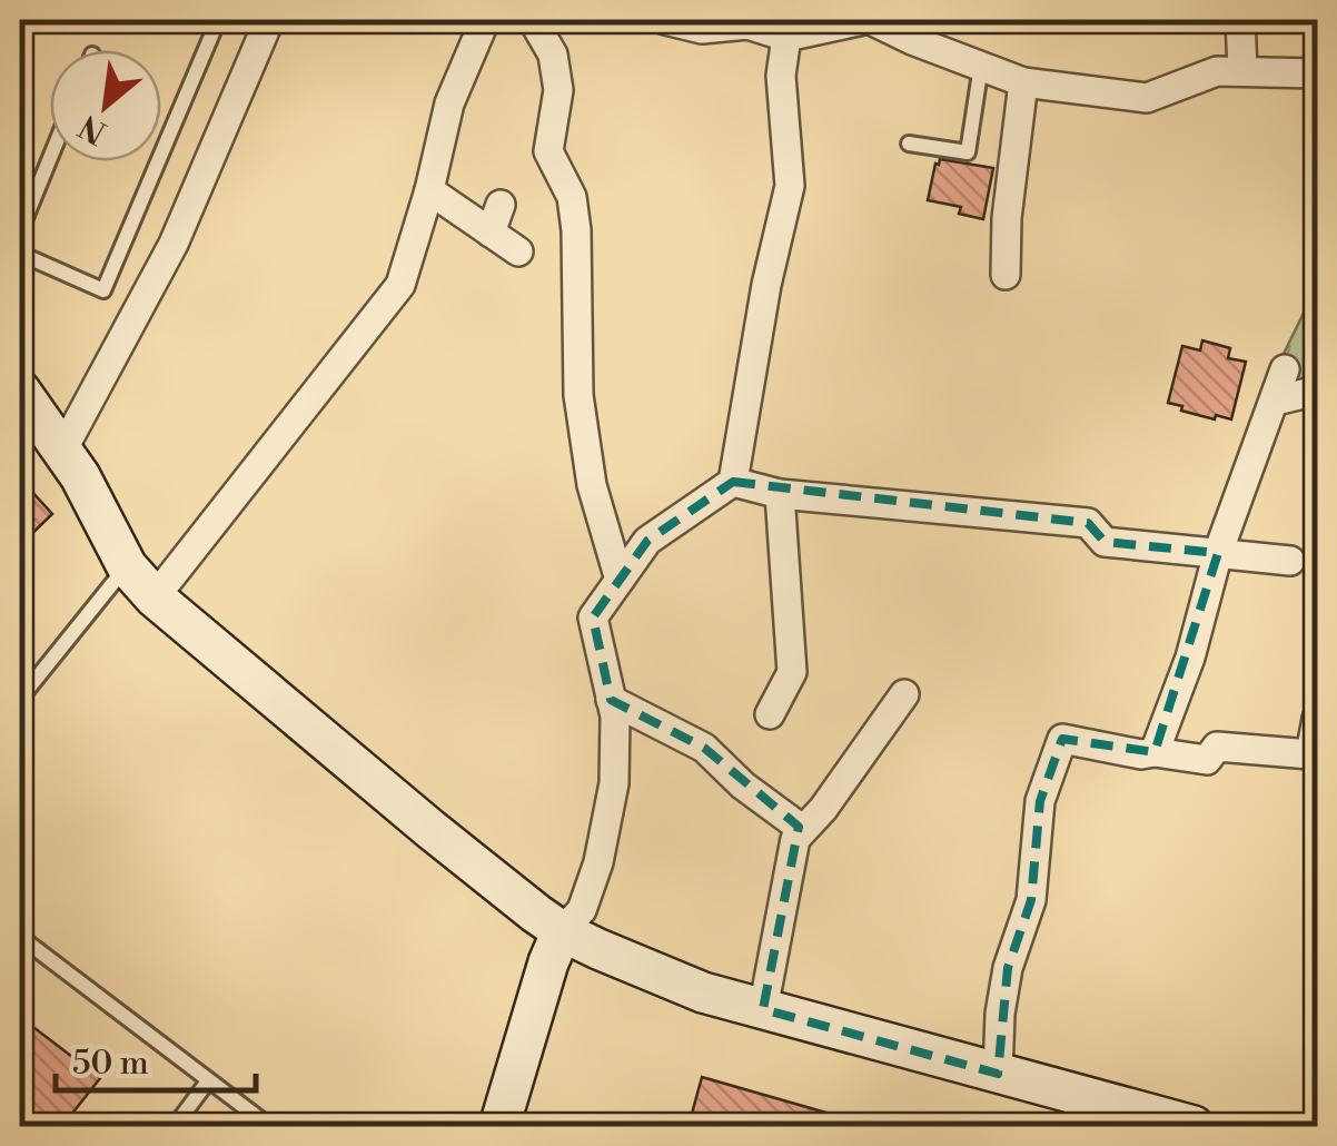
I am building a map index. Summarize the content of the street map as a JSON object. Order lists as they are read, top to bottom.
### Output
{
  "scale_bar": "50 m",
  "north": "bottom left"
}
